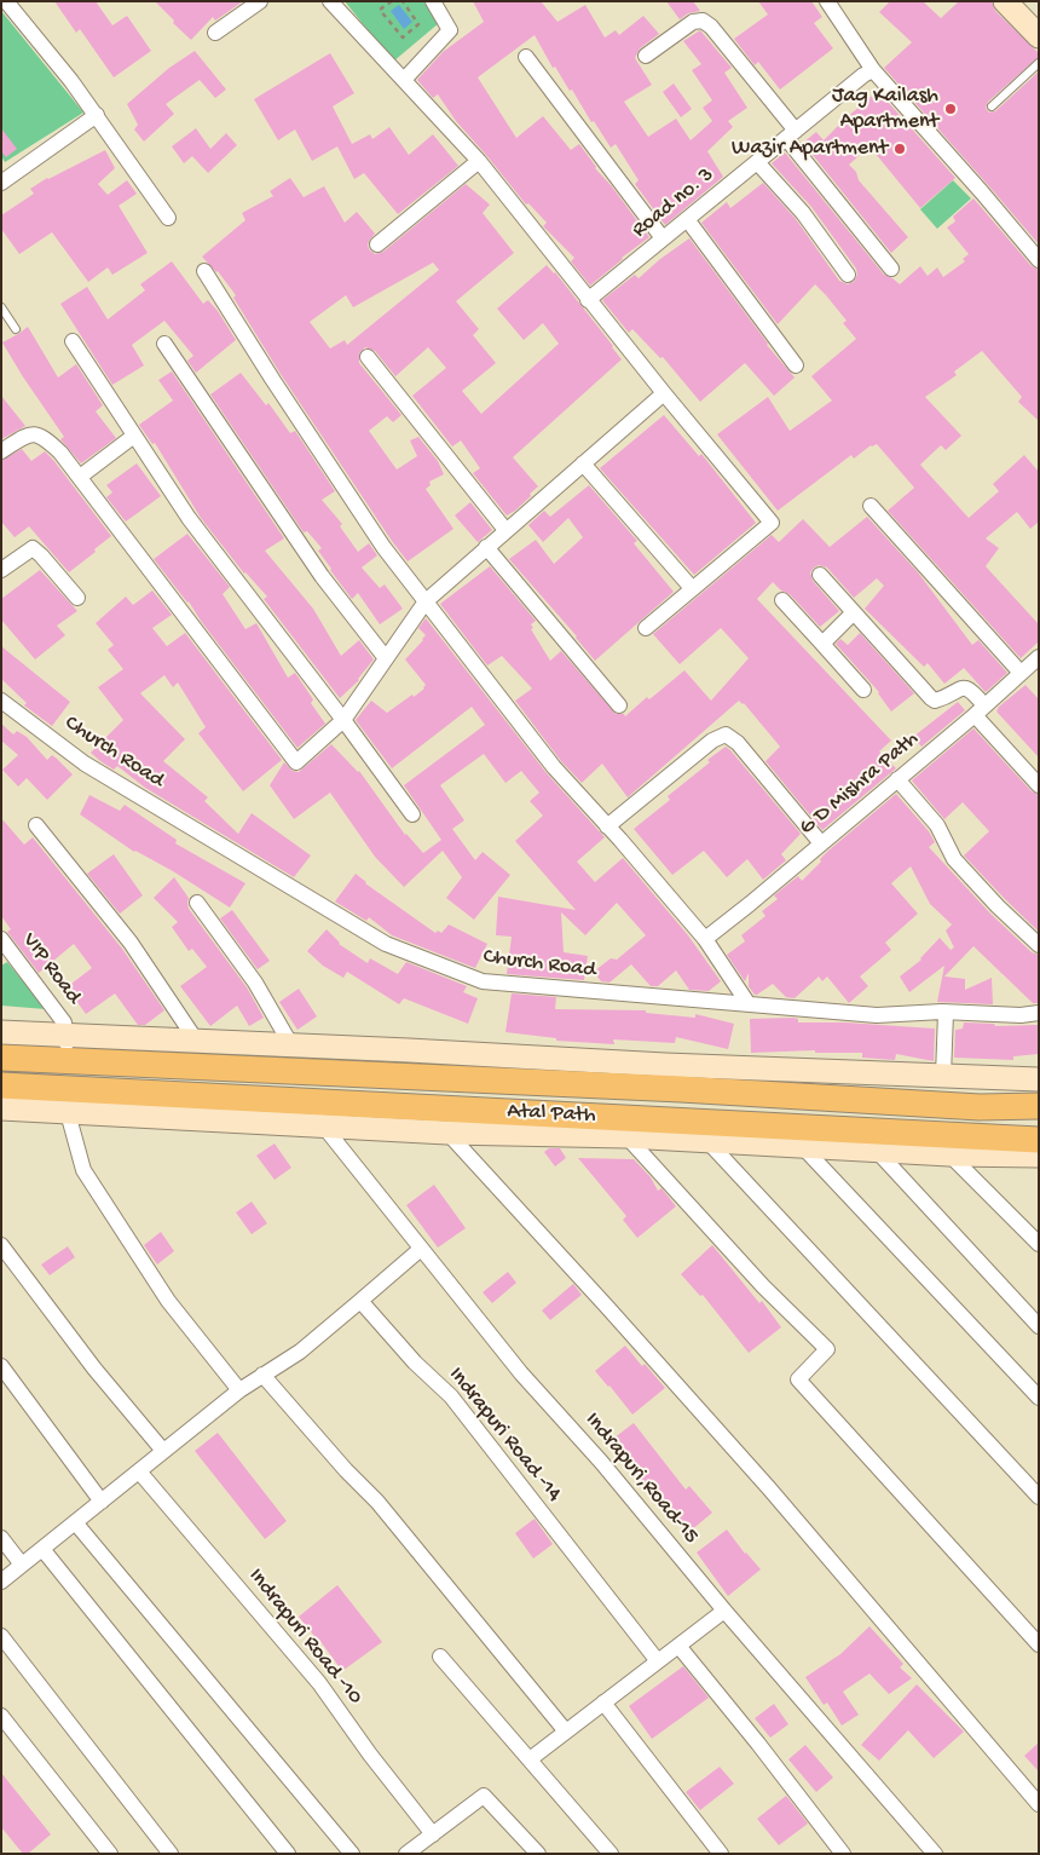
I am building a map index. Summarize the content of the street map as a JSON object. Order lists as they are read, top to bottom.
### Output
{
  "streets": {
    "main road": ["Atal Path"],
    "street": [
      "Road no. 3",
      "Church Road",
      "G D Mishra Path",
      "VIP Road",
      "Indrapuri Road -14",
      "Indrapuri,Road-15",
      "Indrapuri Road -10"
    ]
  },
  "crossings": [
    ["VIP Road", "Atal Path"]
  ],
  "places": ["Jag Kailash Apartment", "Wazir Apartment"]
}
